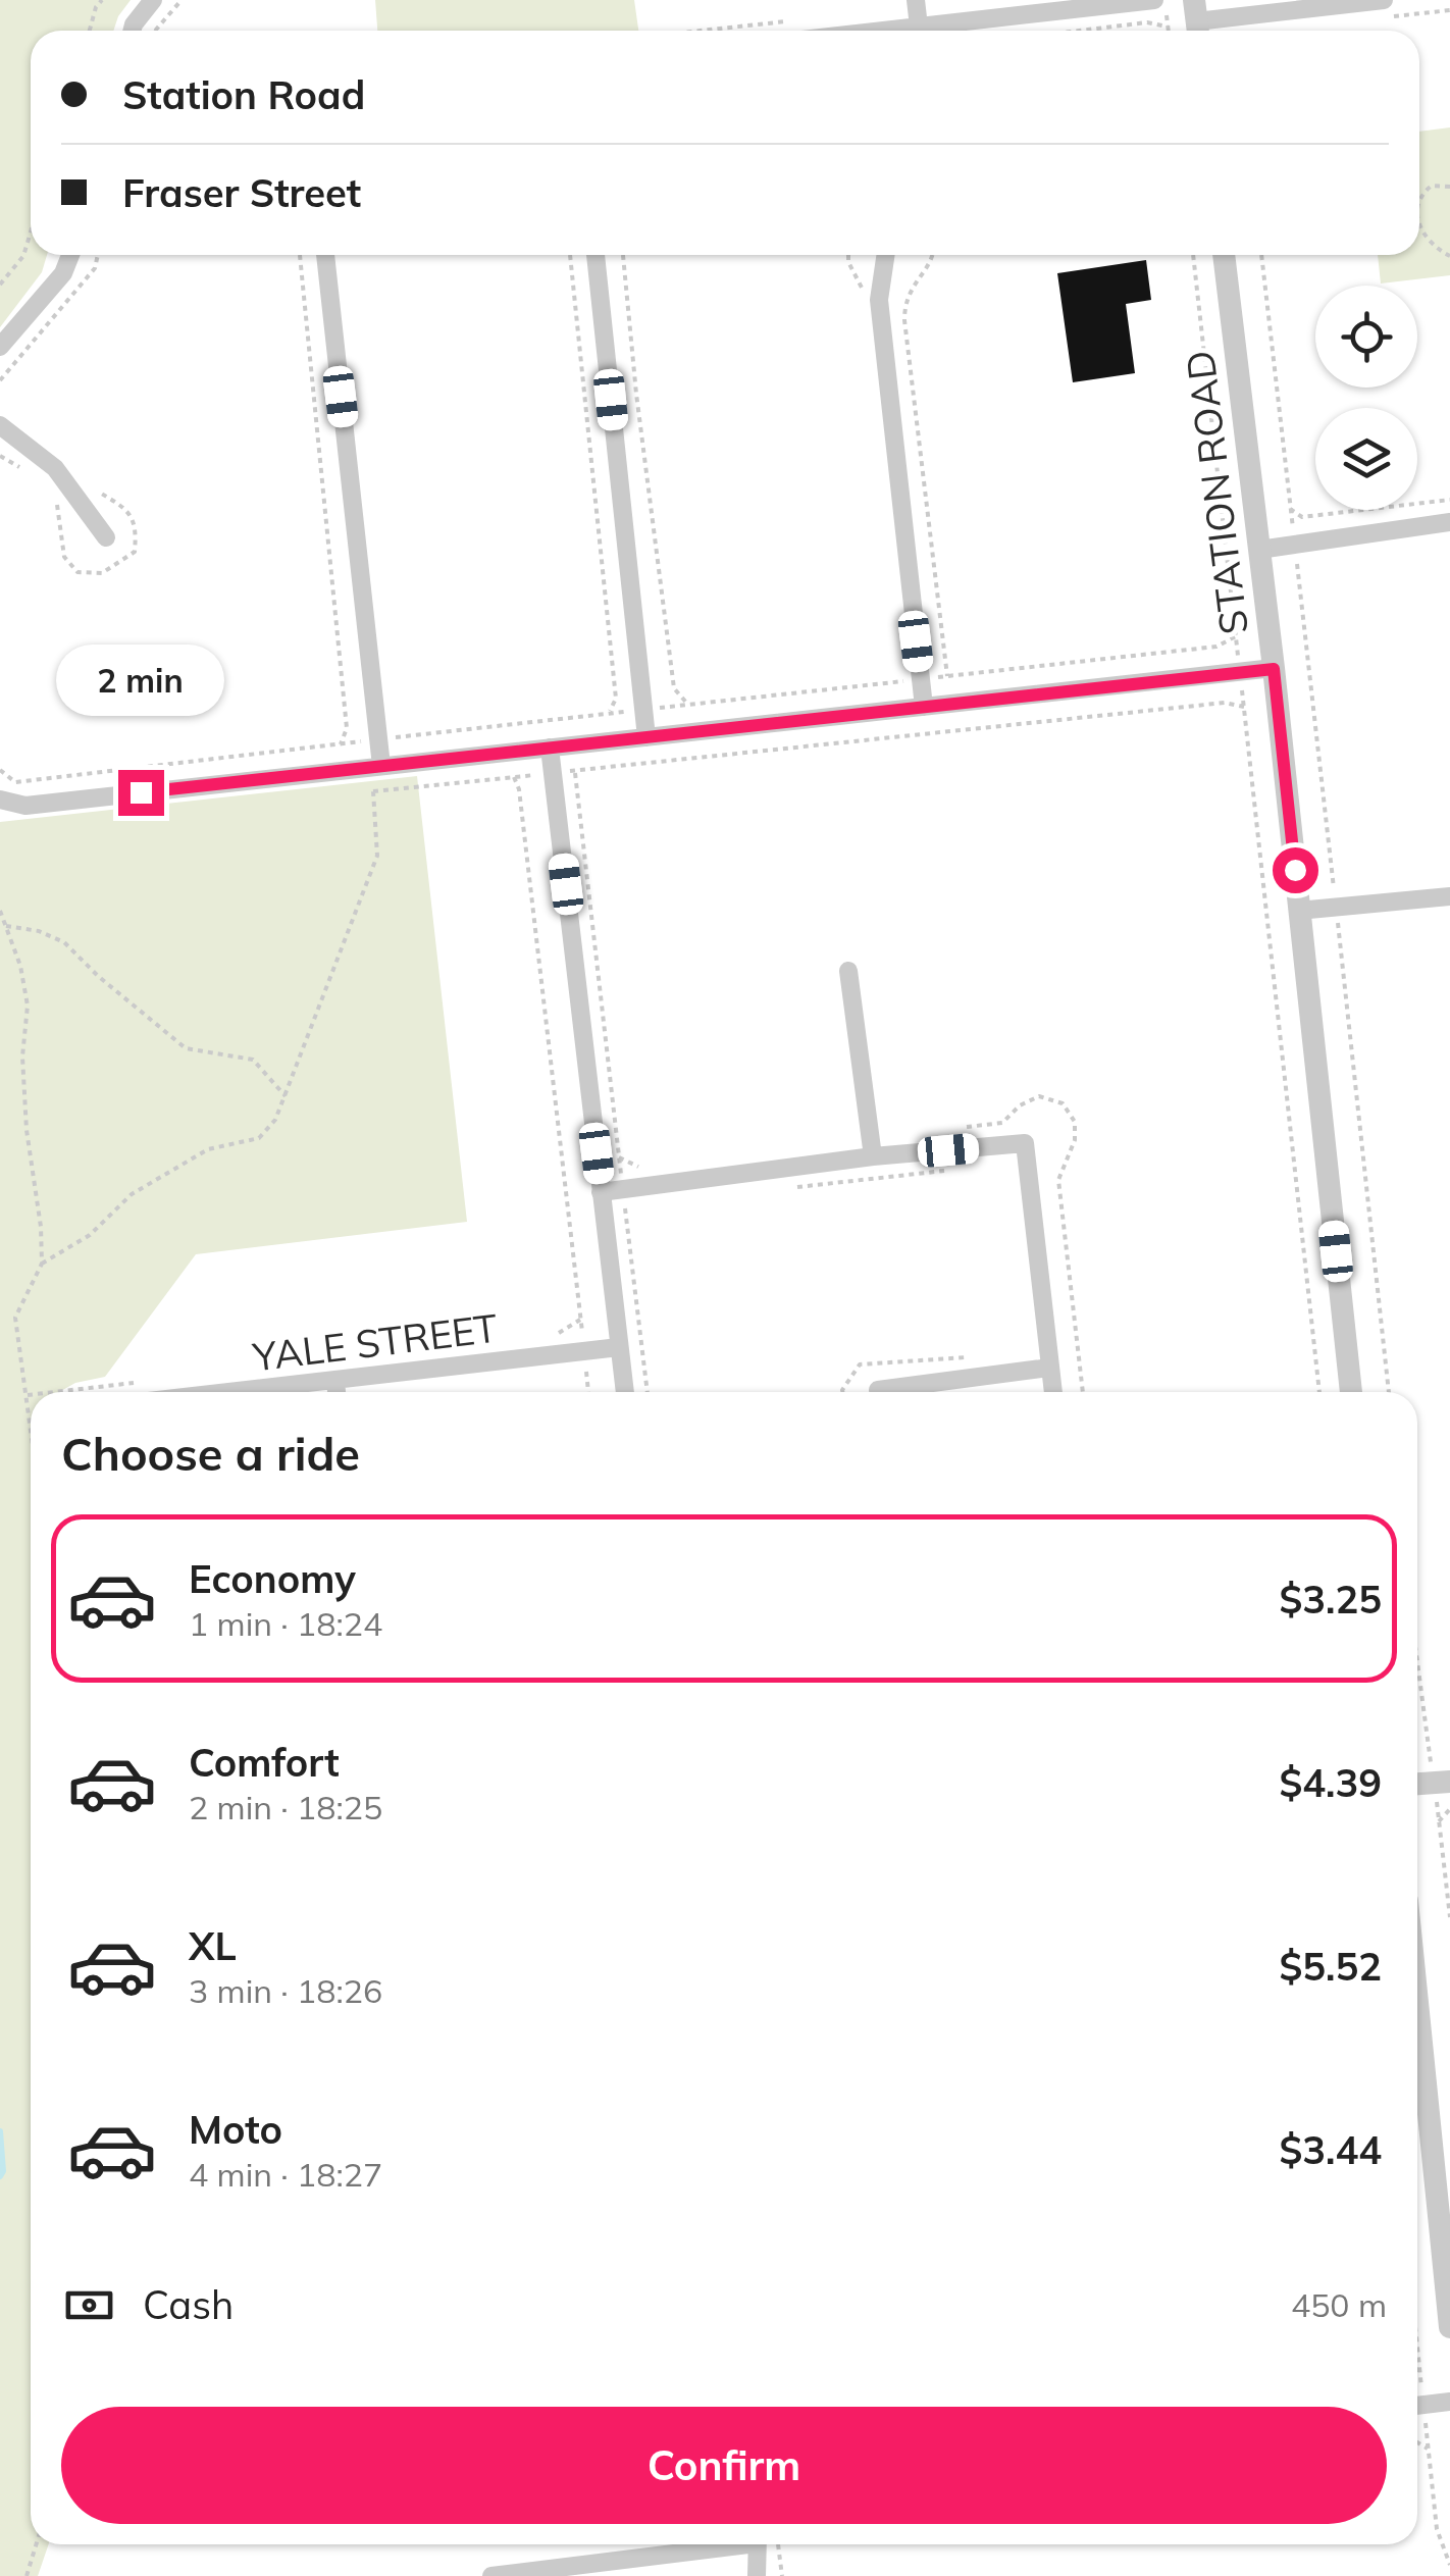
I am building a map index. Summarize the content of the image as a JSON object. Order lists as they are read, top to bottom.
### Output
{
  "streets": {
    "street": ["STATION ROAD", "YALE STREET"]
  },
  "page": {
    "banner": ["Station Road", "Fraser Street"],
    "bubble": "2 min",
    "heading": "Choose a ride",
    "list": [
      {
        "name": "Economy",
        "note": "1 min · 18:24",
        "value": "$3.25"
      },
      {
        "name": "Comfort",
        "note": "2 min · 18:25",
        "value": "$4.39"
      },
      {
        "name": "XL",
        "note": "3 min · 18:26",
        "value": "$5.52"
      },
      {
        "name": "Moto",
        "note": "4 min · 18:27",
        "value": "$3.44"
      }
    ],
    "pay": ["Cash", "450 m"],
    "buttons": "Confirm"
  }
}
